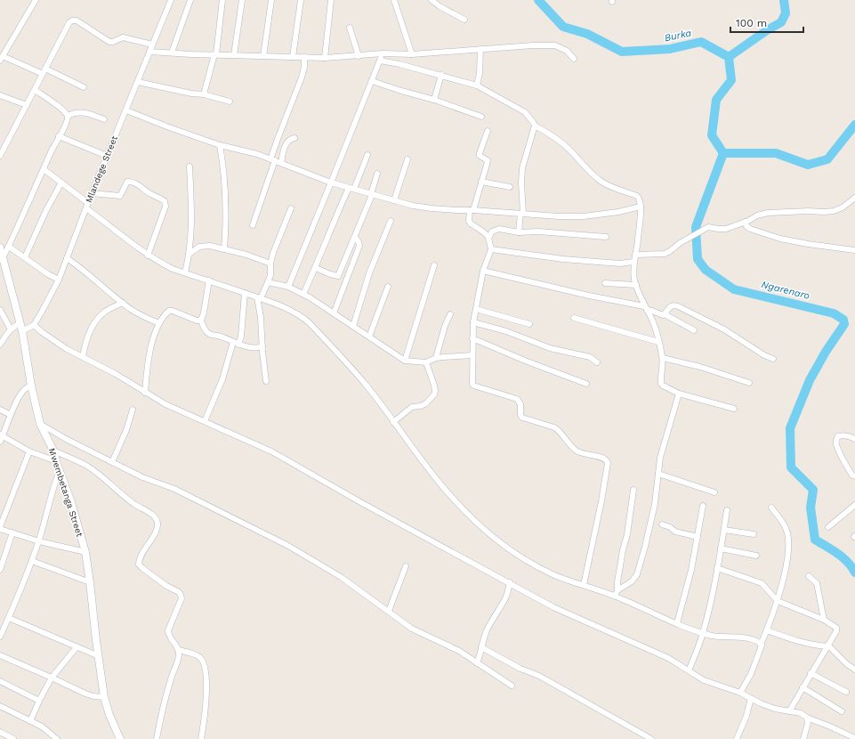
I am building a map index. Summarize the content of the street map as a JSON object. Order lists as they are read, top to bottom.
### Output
{
  "streets": {
    "street": ["Mlandege Street", "Mwembetanga Street"]
  },
  "crossings": [
    ["Mlandege Street", "Mwembetanga Street"]
  ],
  "water": ["Burka", "Ngarenaro"],
  "scale_bar": "100 m"
}
